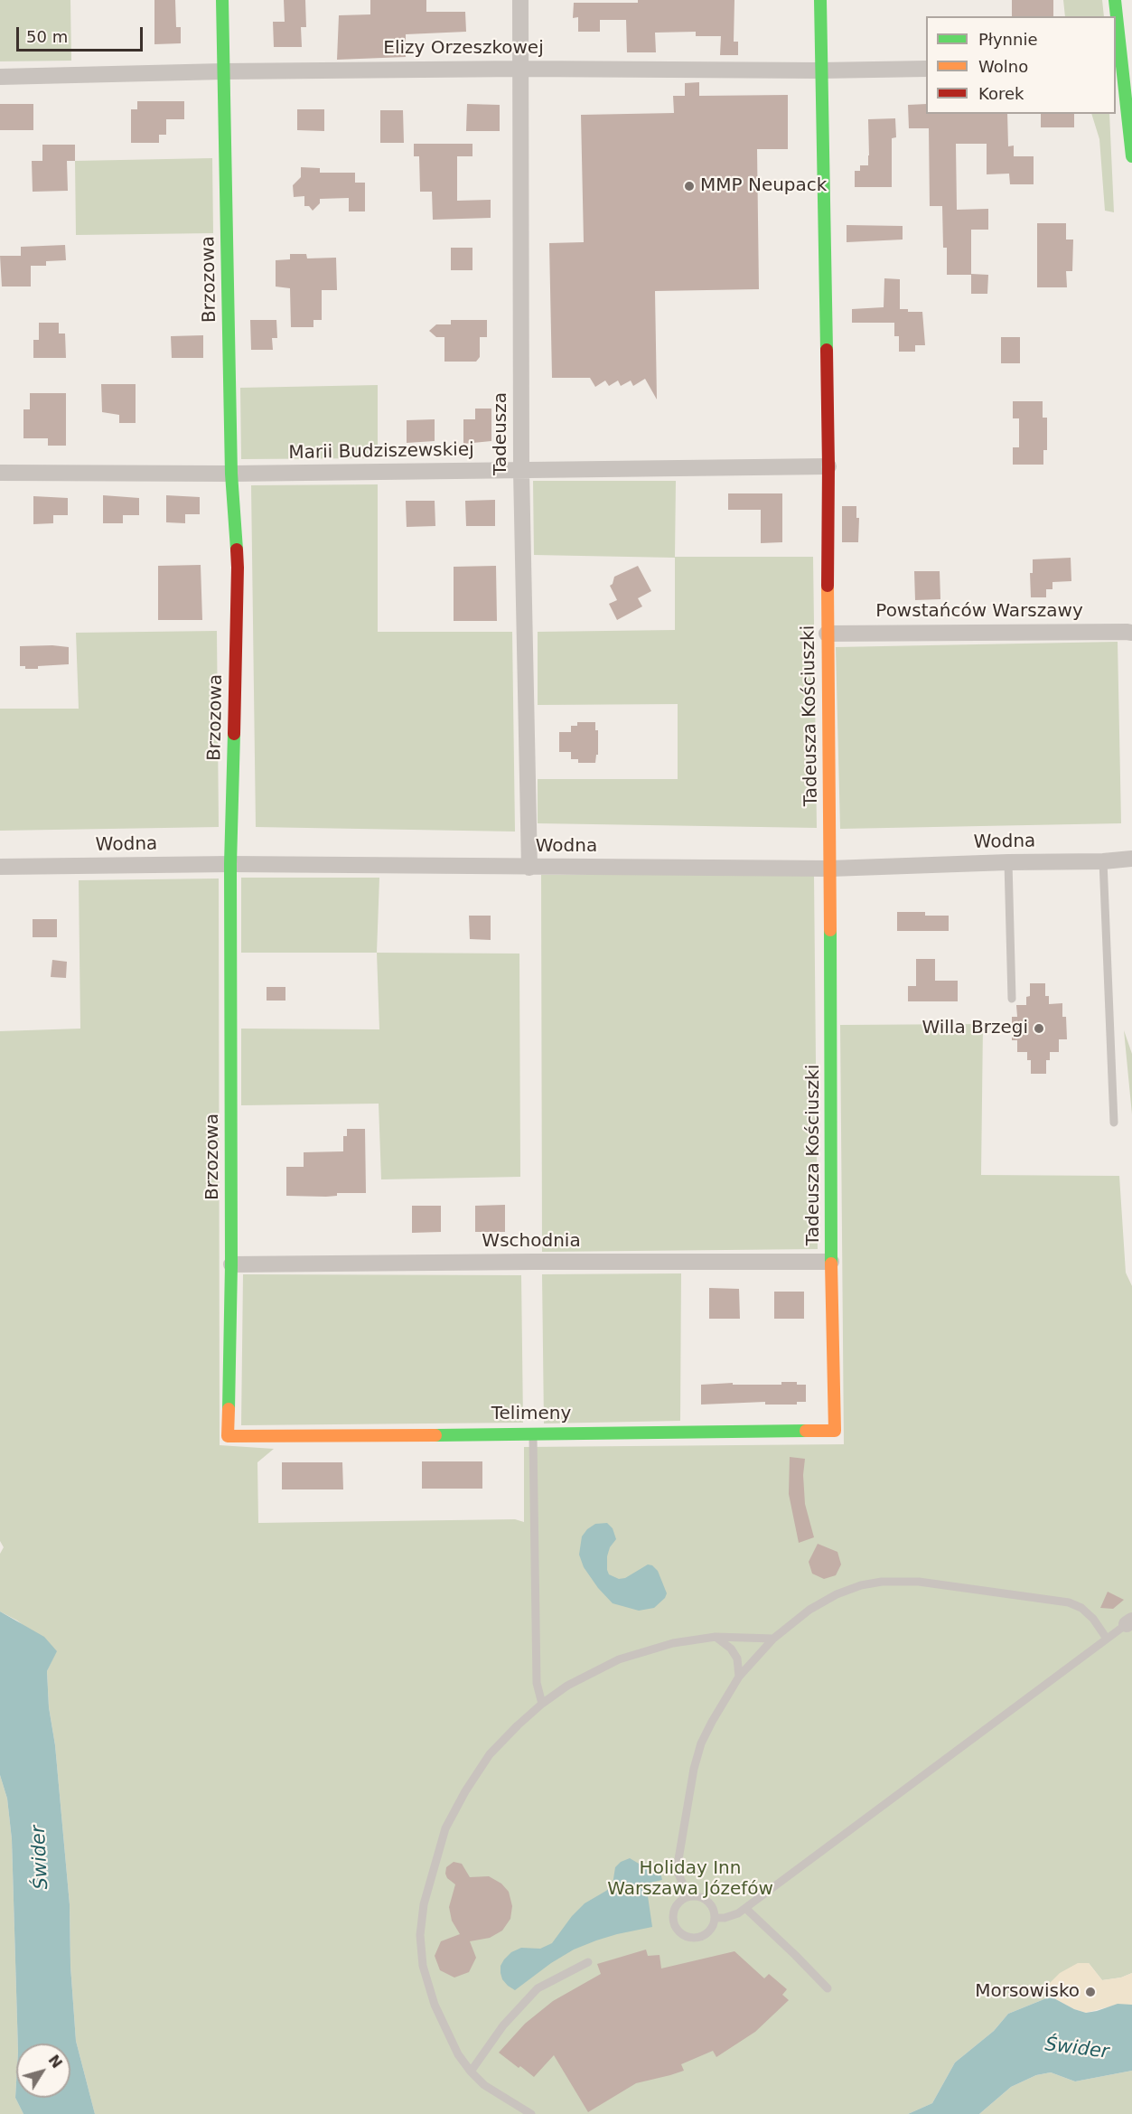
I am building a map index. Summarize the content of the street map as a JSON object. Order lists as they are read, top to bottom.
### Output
{
  "streets": {
    "street": [
      "Elizy Orzeszkowej",
      "Brzozowa",
      "Tadeusza",
      "Marii Budziszewskiej",
      "Powstańców Warszawy",
      "Tadeusza Kościuszki",
      "Wodna",
      "Wschodnia",
      "Telimeny"
    ]
  },
  "crossings": [
    ["Elizy Orzeszkowej", "Brzozowa"],
    ["Elizy Orzeszkowej", "Tadeusza"],
    ["Elizy Orzeszkowej", "Tadeusza Kościuszki"],
    ["Brzozowa", "Marii Budziszewskiej"],
    ["Brzozowa", "Wodna"],
    ["Brzozowa", "Wschodnia"],
    ["Brzozowa", "Telimeny"],
    ["Tadeusza", "Marii Budziszewskiej"],
    ["Tadeusza", "Wodna"],
    ["Marii Budziszewskiej", "Tadeusza Kościuszki"],
    ["Powstańców Warszawy", "Tadeusza Kościuszki"],
    ["Tadeusza Kościuszki", "Wodna"],
    ["Tadeusza Kościuszki", "Wschodnia"],
    ["Tadeusza Kościuszki", "Telimeny"]
  ],
  "water": ["Świder"],
  "parks": ["Holiday Inn Warszawa Józefów"],
  "places": ["MMP Neupack", "Willa Brzegi", "Morsowisko"],
  "legend": ["Płynnie", "Wolno", "Korek"],
  "scale_bar": "50 m",
  "north": "top right"
}
